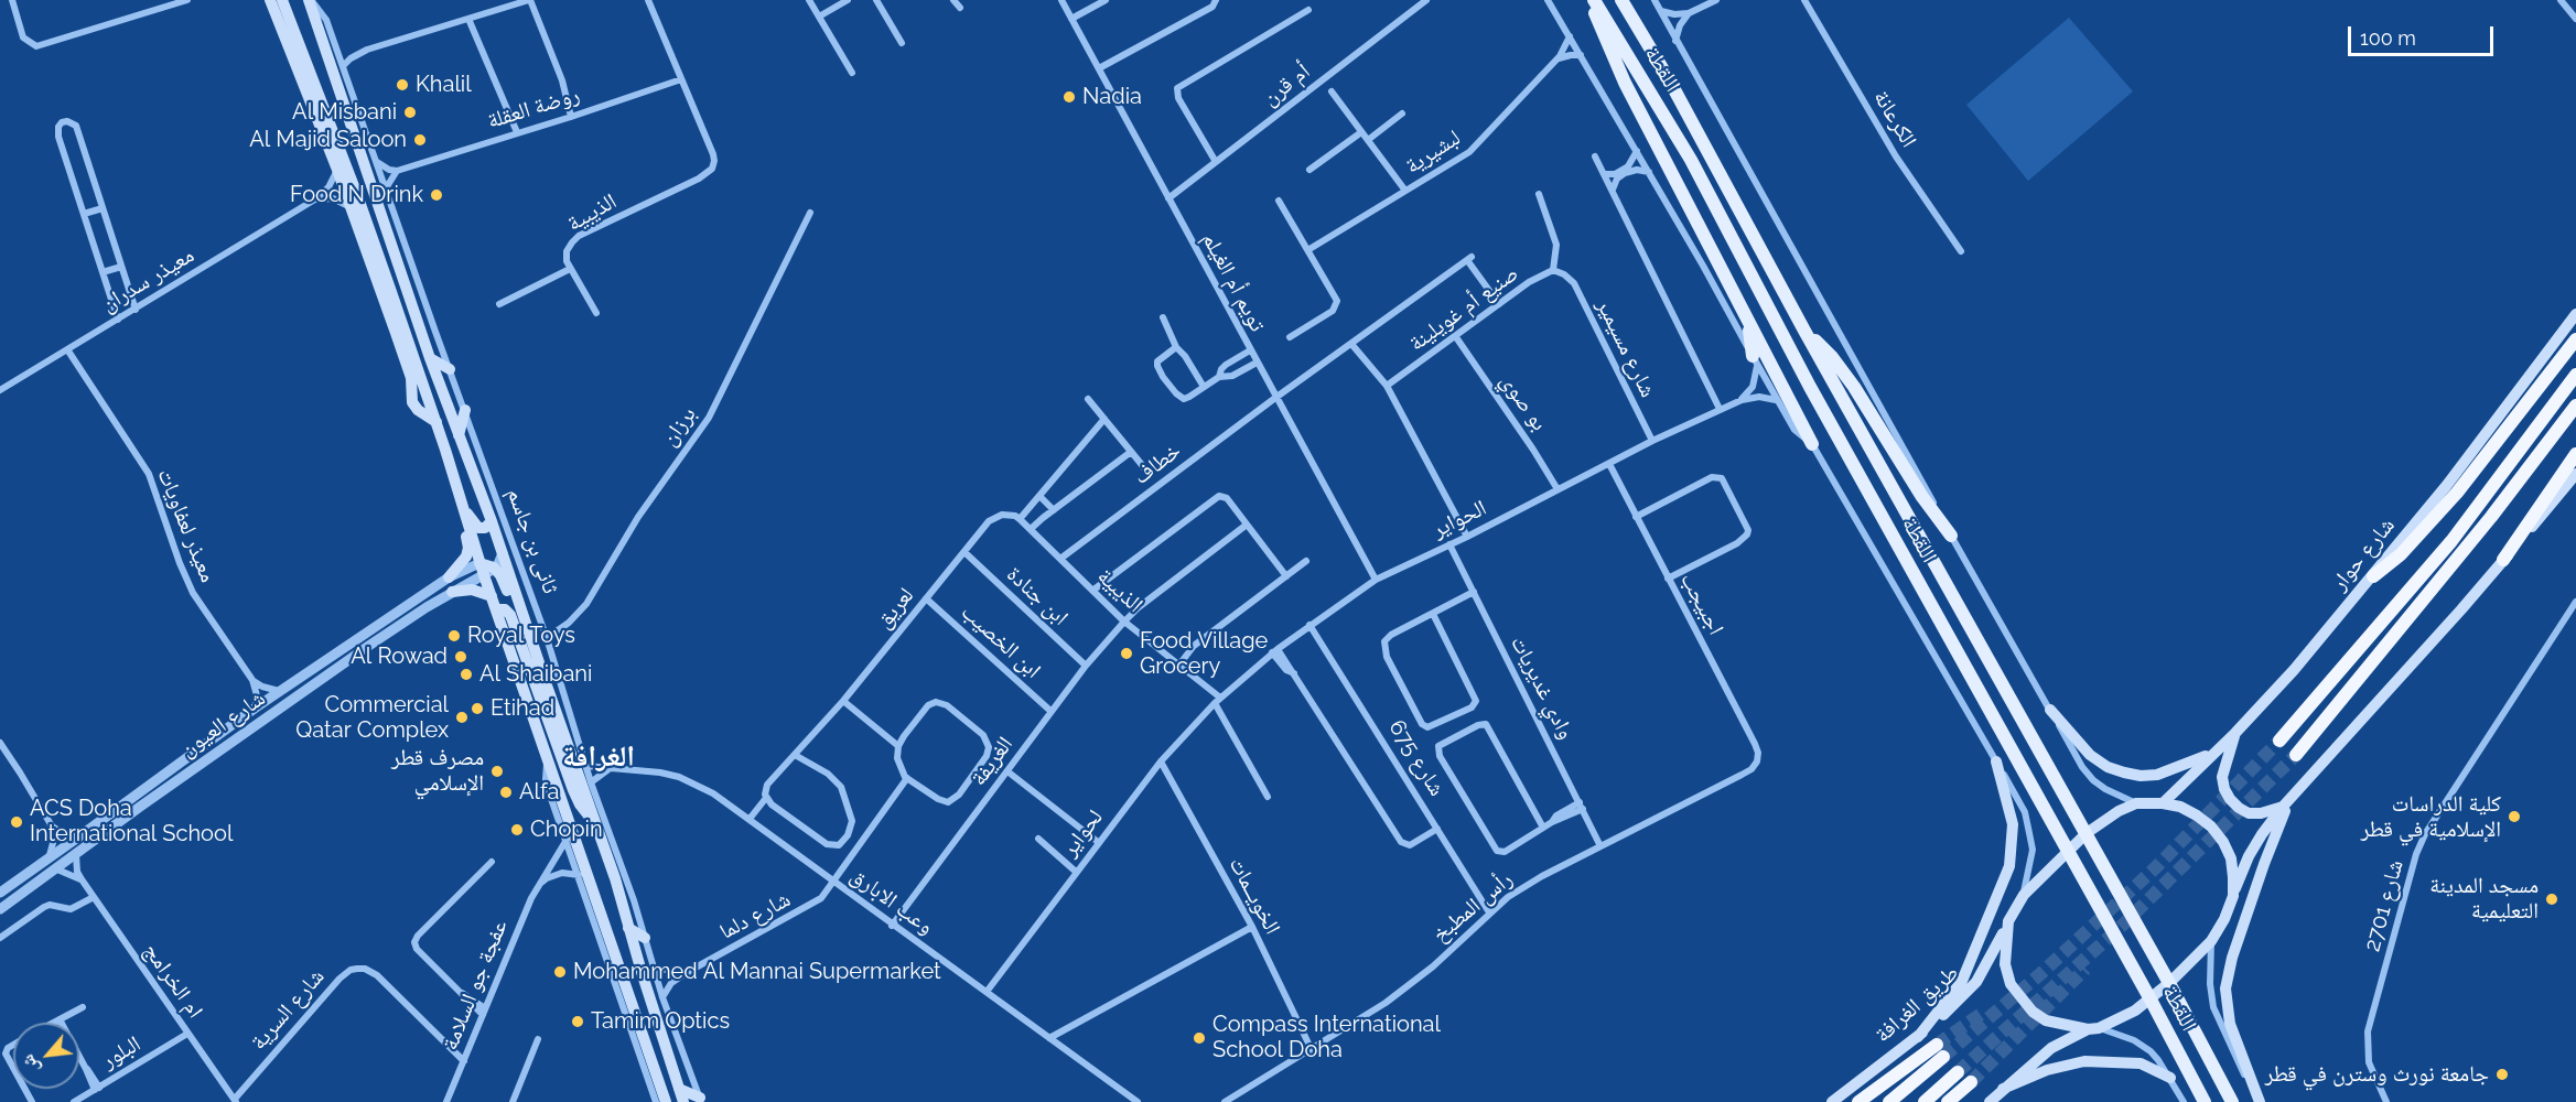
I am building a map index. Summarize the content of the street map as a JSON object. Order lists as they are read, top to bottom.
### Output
{
  "streets": {
    "main road": [
      "اللقطة",
      "ثانى بن جاسم",
      "شارع حوار",
      "طريق الغرافة"
    ],
    "street": [
      "أم قرن",
      "روضة العقلة",
      "الكرعانة",
      "لبشيرية",
      "الذيبية",
      "معيذر سدران",
      "تويم أم الغيلم",
      "صنيع أم غويلينة",
      "شارع مسيمير",
      "بو صوي",
      "برزان",
      "خطاف",
      "الحواير",
      "معيذر لعفاويات",
      "ابن جنادة",
      "اجبيجب",
      "لعريق",
      "ابن الخصيب",
      "وادي غديريات",
      "شارع العيون",
      "شارع 675",
      "الغريفة",
      "لحواير",
      "الخويــمات",
      "وعب الابارق",
      "شارع 2701",
      "رأس المطبخ",
      "شارع دلما",
      "ام الخرامج",
      "عفجة جو السلامة",
      "شارع السرية",
      "البلور"
    ]
  },
  "crossings": [
    ["اللقطة", "لبشيرية"],
    ["اللقطة", "الحواير"],
    ["اللقطة", "طريق الغرافة"],
    ["أم قرن", "تويم أم الغيلم"],
    ["روضة العقلة", "الذيبية"],
    ["الذيبية", "خطاف"],
    ["الذيبية", "الحواير"],
    ["الذيبية", "الغريفة"],
    ["الذيبية", "لحواير"],
    ["معيذر سدران", "معيذر لعفاويات"],
    ["تويم أم الغيلم", "خطاف"],
    ["تويم أم الغيلم", "الحواير"],
    ["صنيع أم غويلينة", "شارع مسيمير"],
    ["صنيع أم غويلينة", "بو صوي"],
    ["شارع مسيمير", "الحواير"],
    ["بو صوي", "الحواير"],
    ["برزان", "ثانى بن جاسم"],
    ["الحواير", "اجبيجب"],
    ["الحواير", "وادي غديريات"],
    ["الحواير", "شارع 675"],
    ["الحواير", "لحواير"],
    ["معيذر لعفاويات", "شارع العيون"],
    ["ثانى بن جاسم", "وعب الابارق"],
    ["ثانى بن جاسم", "شارع دلما"],
    ["ابن جنادة", "لعريق"],
    ["ابن جنادة", "الغريفة"],
    ["اجبيجب", "رأس المطبخ"],
    ["لعريق", "ابن الخصيب"],
    ["لعريق", "وعب الابارق"],
    ["ابن الخصيب", "الغريفة"],
    ["وادي غديريات", "رأس المطبخ"],
    ["شارع العيون", "ام الخرامج"],
    ["شارع 675", "رأس المطبخ"],
    ["الغريفة", "وعب الابارق"],
    ["لحواير", "الخويــمات"],
    ["لحواير", "وعب الابارق"],
    ["الخويــمات", "رأس المطبخ"],
    ["وعب الابارق", "شارع دلما"],
    ["ام الخرامج", "شارع السرية"],
    ["ام الخرامج", "البلور"],
    ["عفجة جو السلامة", "شارع السرية"]
  ],
  "districts": ["الغرافة"],
  "places": [
    "Khalil",
    "Nadia",
    "Al Misbani",
    "Al Majid Saloon",
    "Food N Drink",
    "Royal Toys",
    "Food Village Grocery",
    "Al Rowad",
    "Al Shaibani",
    "Etihad",
    "Commercial Qatar Complex",
    "مصرف قطر الإسلامي",
    "Alfa",
    "كلية الدراسات الإسلامية في قطر",
    "ACS Doha International School",
    "Chopin",
    "مسجد المدينة التعليمية",
    "Mohammed Al Mannai Supermarket",
    "Tamim Optics",
    "Compass International School Doha",
    "جامعة نورث وسترن في قطر"
  ],
  "scale_bar": "100 m",
  "north": "bottom left"
}
